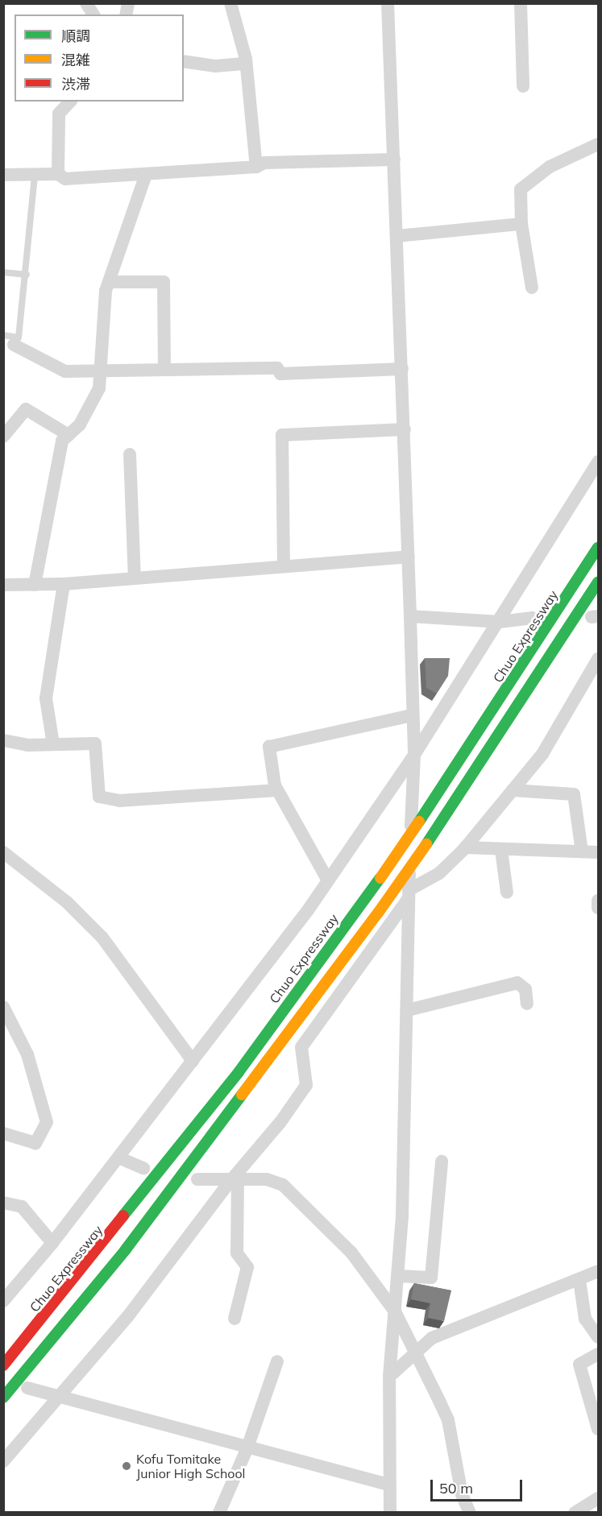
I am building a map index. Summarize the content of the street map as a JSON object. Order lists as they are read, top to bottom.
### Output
{
  "streets": {
    "highway": ["Chuo Expressway"]
  },
  "places": ["Kofu Tomitake Junior High School"],
  "legend": ["順調", "混雑", "渋滞"],
  "scale_bar": "50 m"
}
